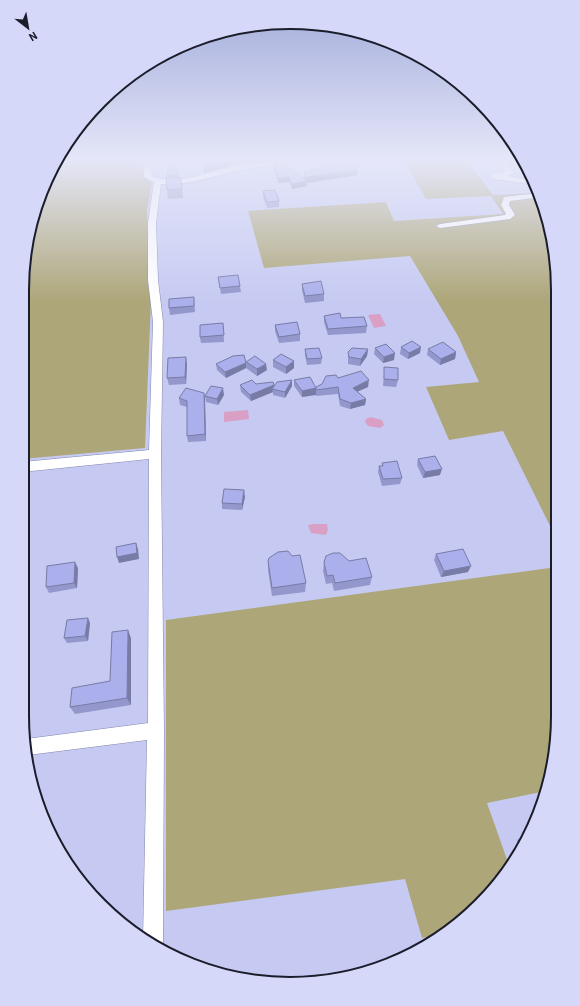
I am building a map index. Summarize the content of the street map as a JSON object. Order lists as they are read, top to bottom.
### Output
{
  "north": "bottom right"
}
